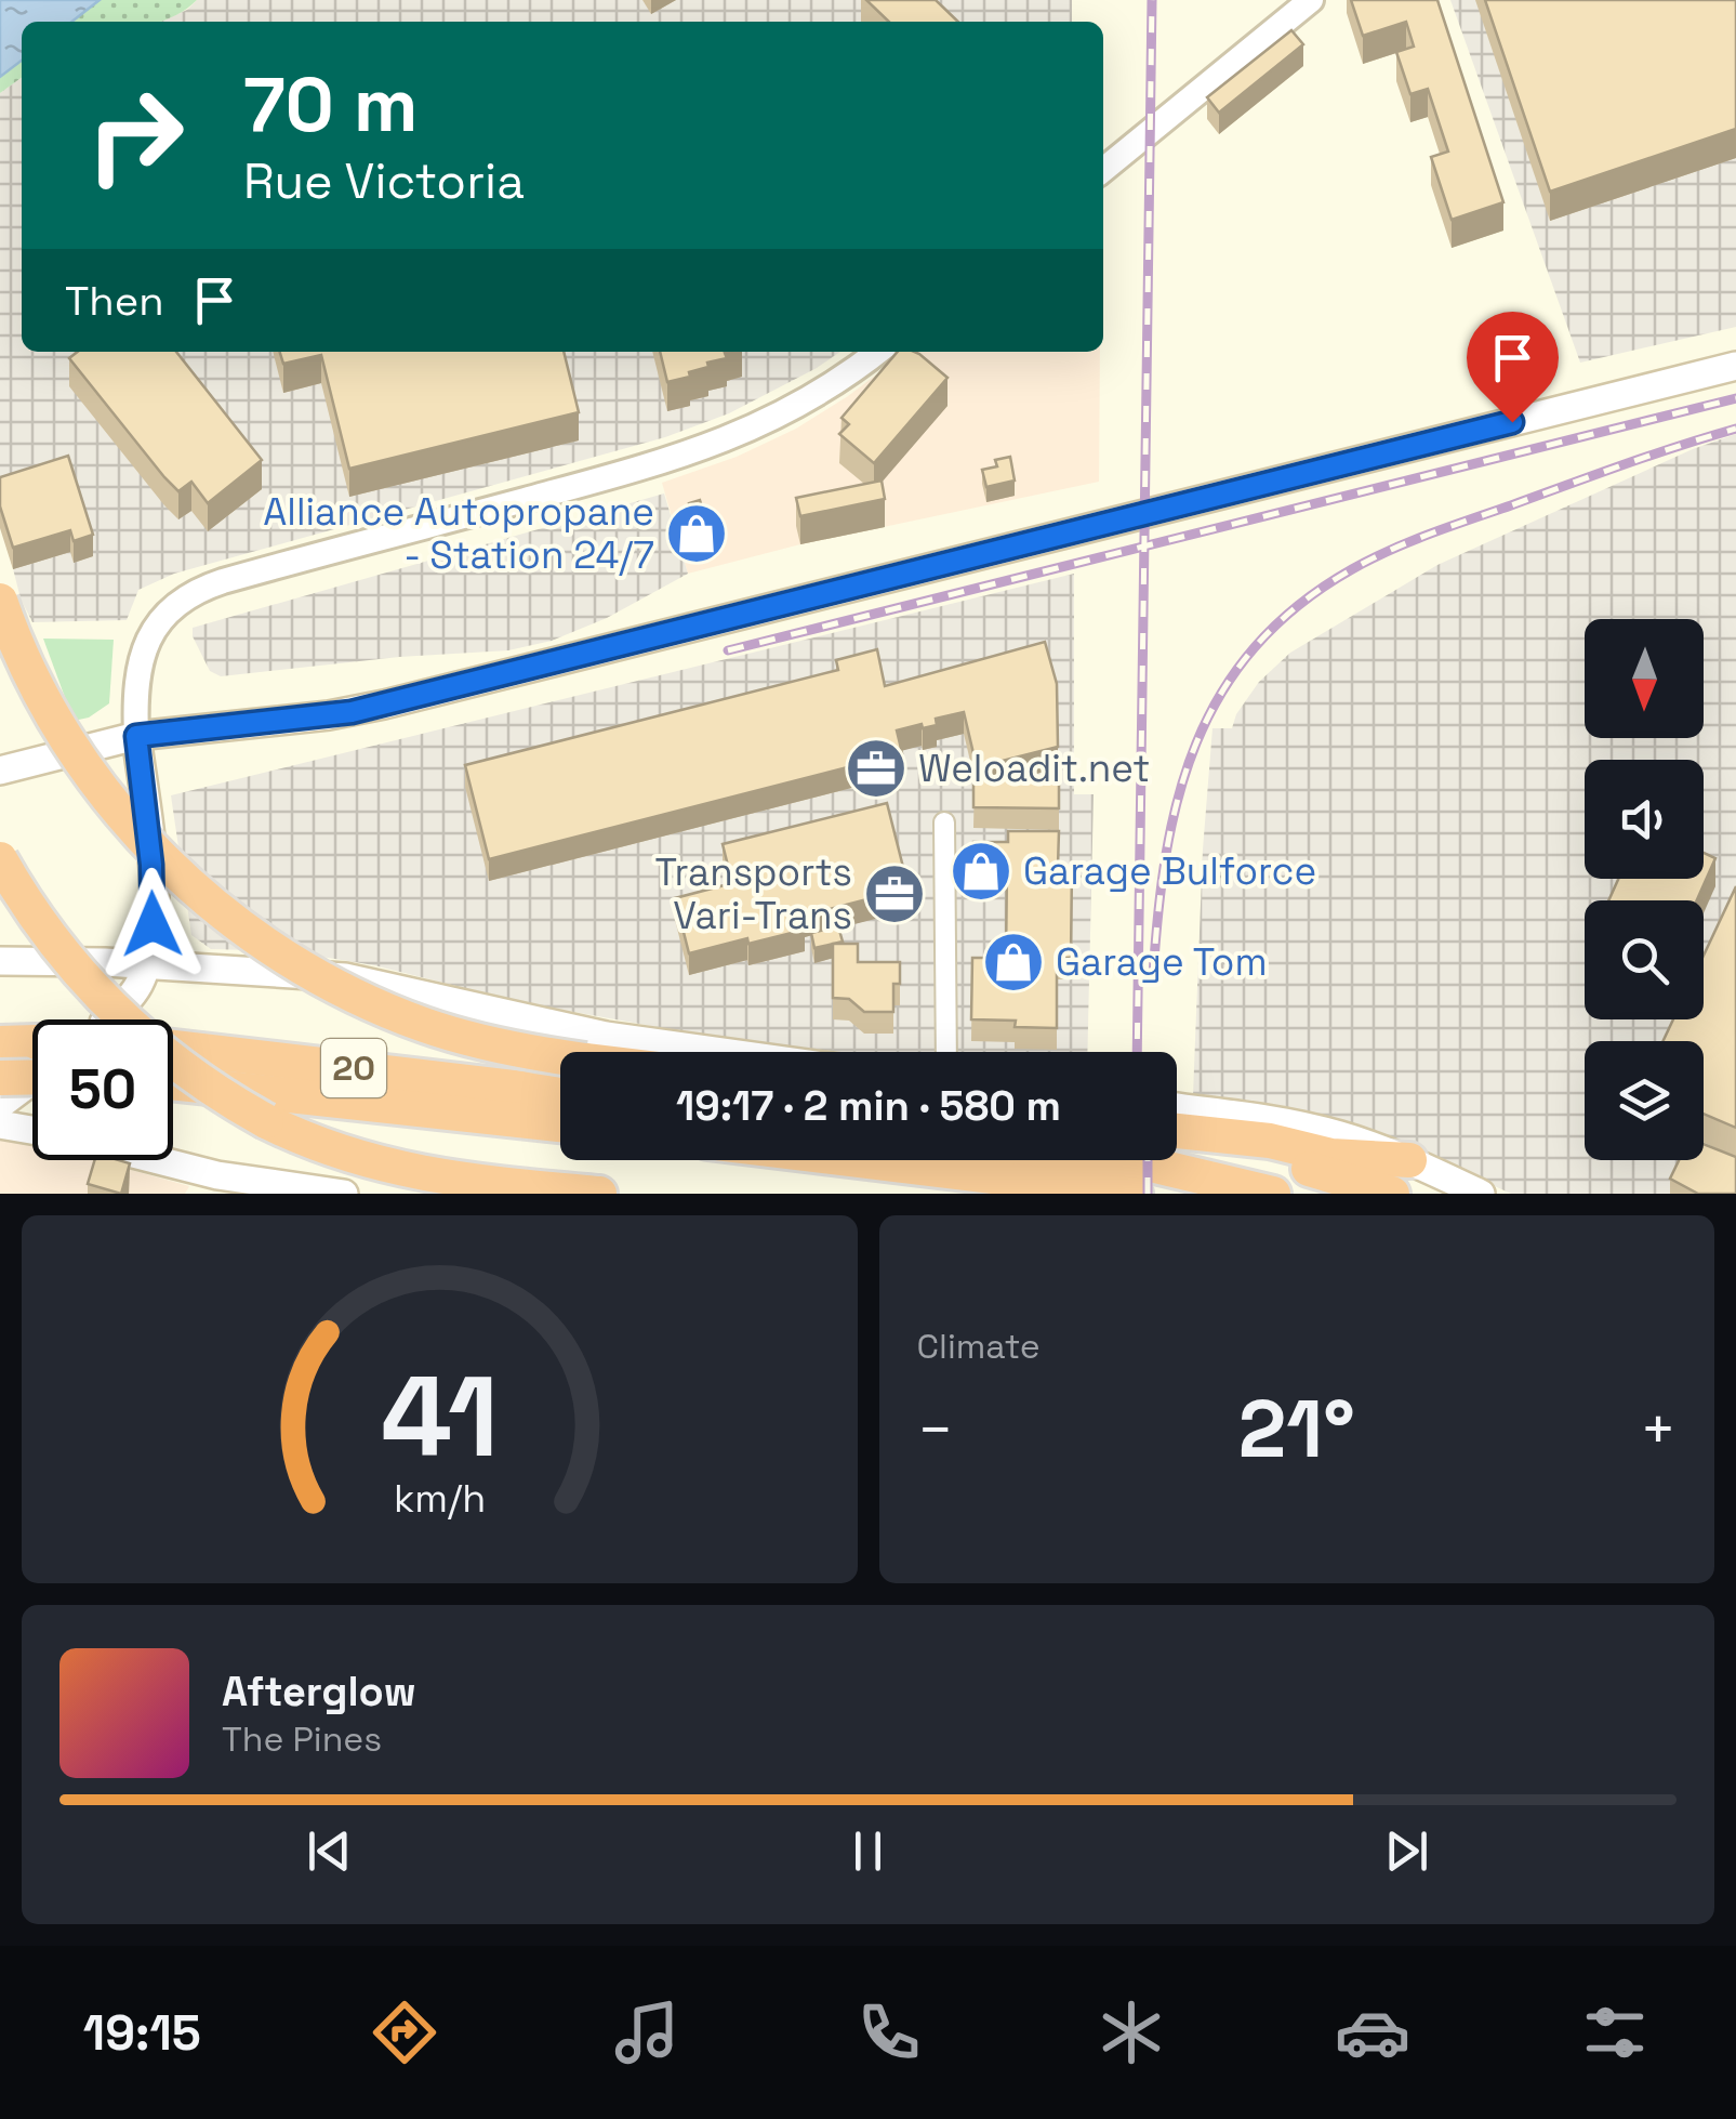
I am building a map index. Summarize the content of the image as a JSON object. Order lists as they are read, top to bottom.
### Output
{
  "streets": {
    "highway": ["20"]
  },
  "places": {
    "shop": ["Alliance Autopropane - Station 24/7", "Garage Bulforce", "Garage Tom"],
    "office": ["Weloadit.net", "Transports Vari-Trans"]
  },
  "north": "bottom",
  "page": {
    "turn": ["70 m", "Rue Victoria"],
    "then": "Then",
    "limit": "50",
    "trip": "19:17 · 2 min · 580 m",
    "tile": "Climate",
    "heat": ["−", "21°", "+"],
    "song": ["Afterglow", "The Pines"],
    "tabs": "19:15",
    "gauge": ["41", "km/h"]
  }
}
